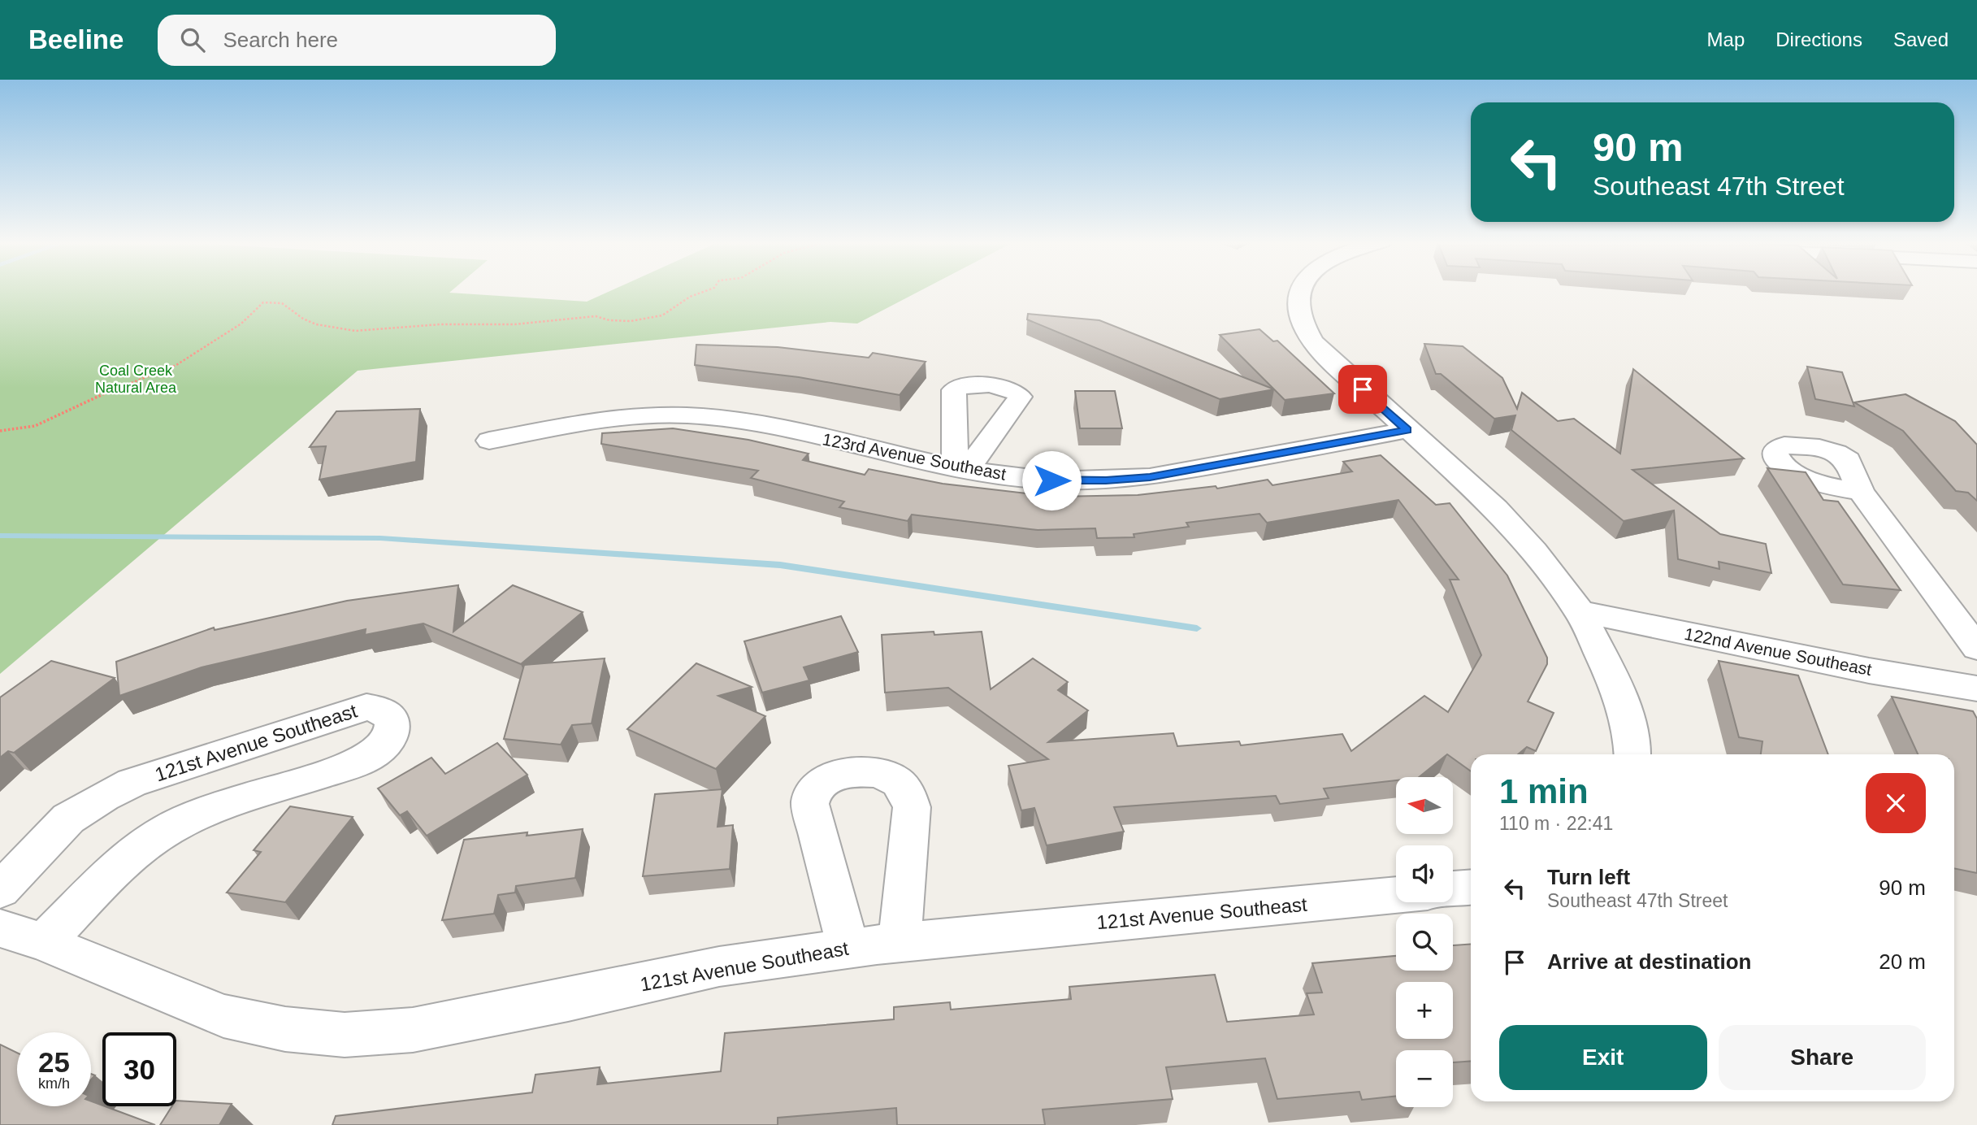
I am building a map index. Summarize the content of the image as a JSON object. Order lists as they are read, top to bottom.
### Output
{
  "streets": {
    "street": ["123rd Avenue Southeast", "122nd Avenue Southeast", "121st Avenue Southeast"]
  },
  "parks": ["Coal Creek Natural Area"],
  "north": "left",
  "page": {
    "header": "Beeline",
    "search": "Search here",
    "nav": ["Map", "Directions", "Saved"],
    "turn": ["90 m", "Southeast 47th Street"],
    "heading": ["1 min", "110 m · 22:41"],
    "map_buttons": ["+", "−"],
    "list": [
      {
        "name": "Turn left",
        "note": "Southeast 47th Street",
        "value": "90 m"
      },
      {
        "name": "Arrive at destination",
        "value": "20 m"
      }
    ],
    "buttons": ["Exit", "Share"],
    "speed": "25 km/h",
    "limit": "30"
  }
}
